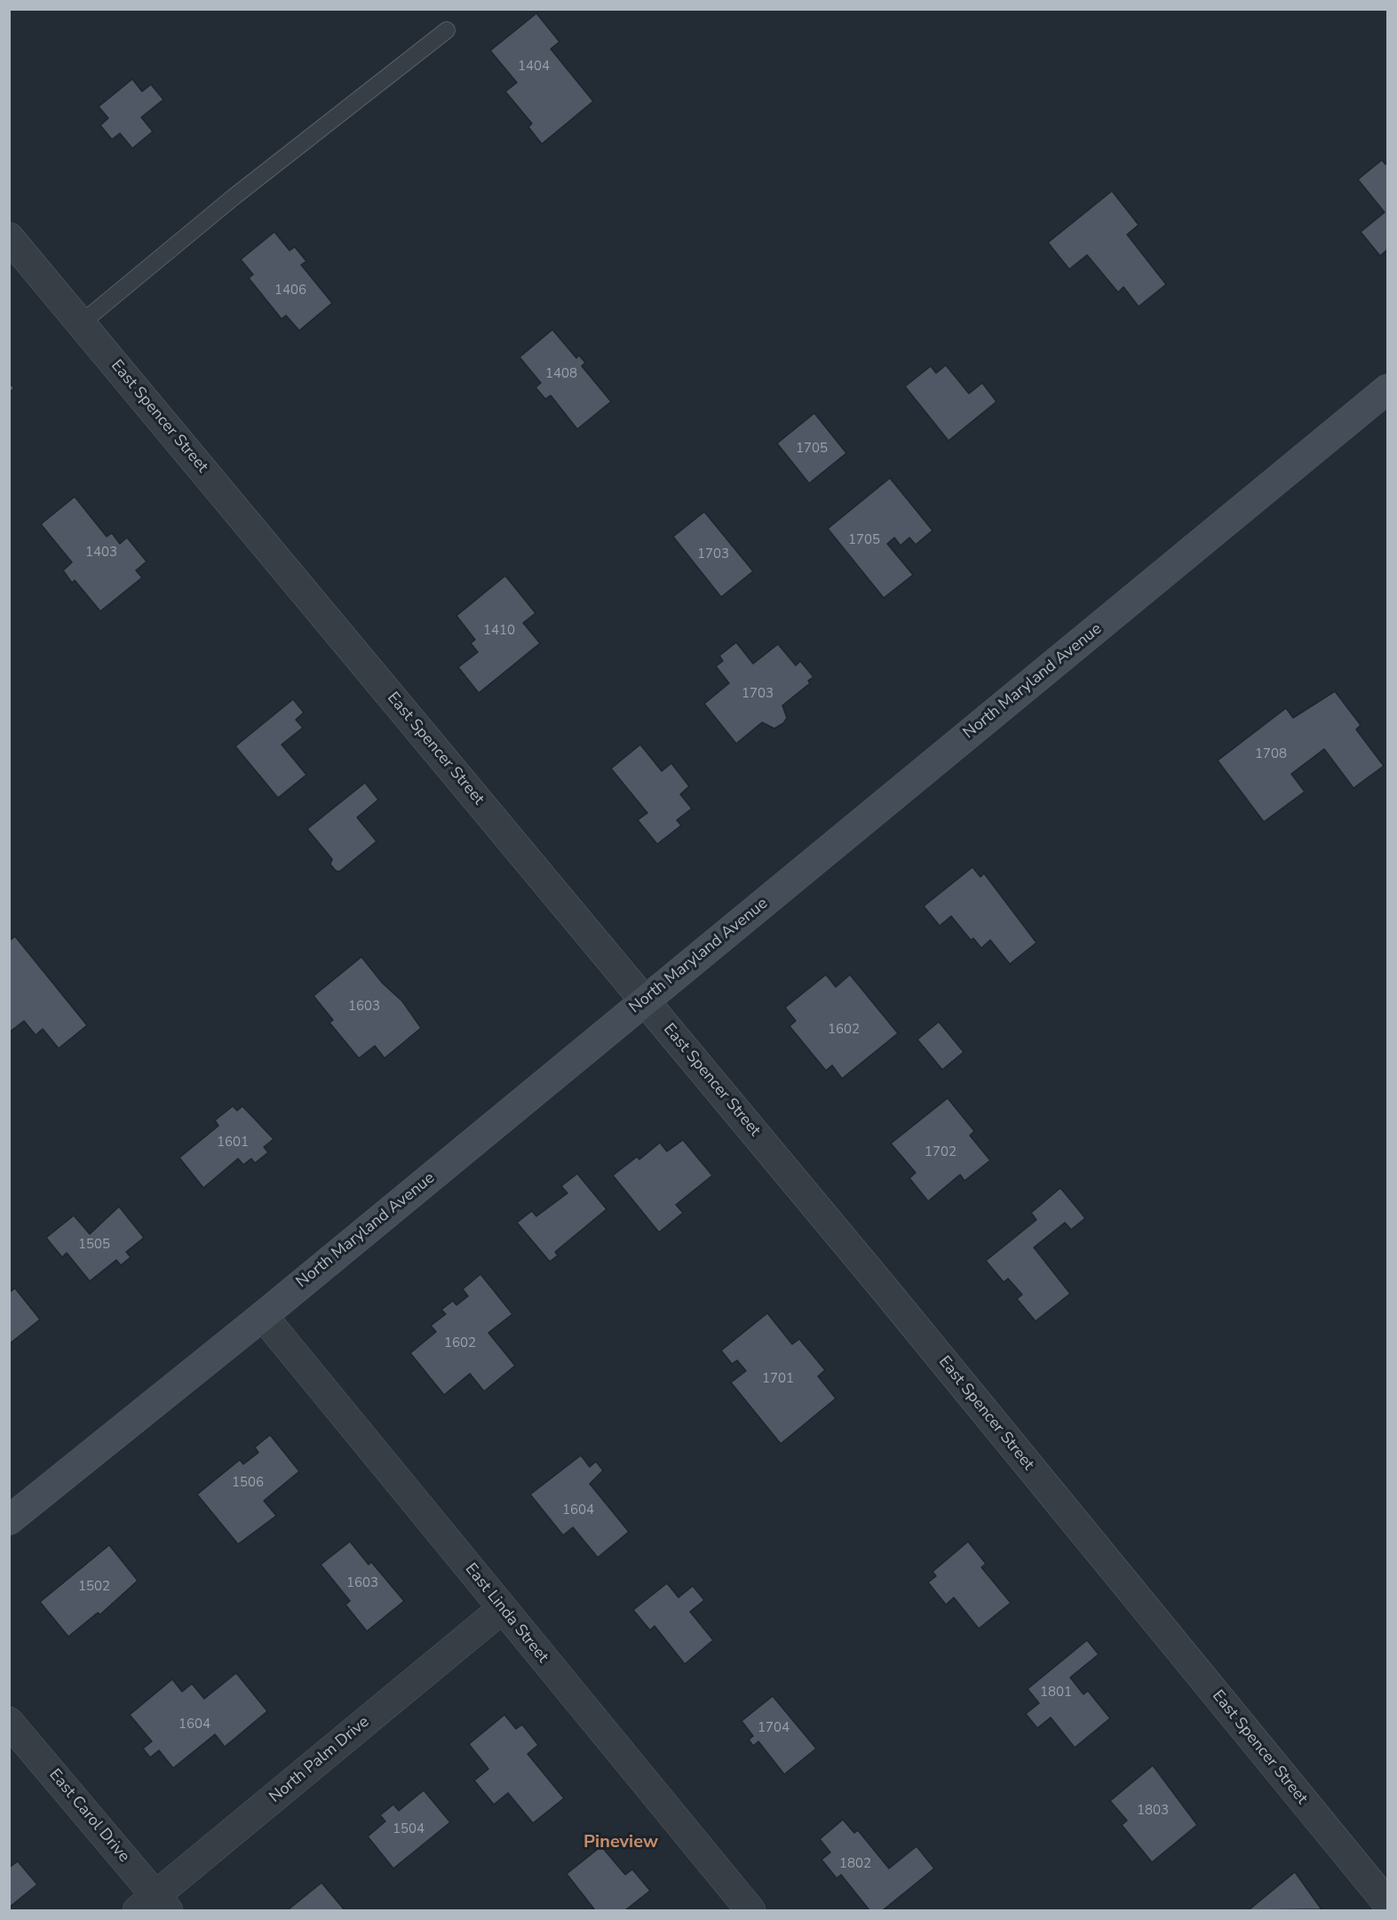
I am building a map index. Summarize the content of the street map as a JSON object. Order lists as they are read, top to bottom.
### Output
{
  "streets": {
    "street": [
      "East Spencer Street",
      "North Maryland Avenue",
      "East Linda Street",
      "North Palm Drive",
      "East Carol Drive"
    ]
  },
  "crossings": [
    ["East Spencer Street", "North Maryland Avenue"],
    ["North Maryland Avenue", "East Linda Street"],
    ["East Linda Street", "North Palm Drive"],
    ["North Palm Drive", "East Carol Drive"]
  ],
  "districts": ["Pineview"],
  "house_numbers": [
    "1404",
    "1406",
    "1408",
    "1705",
    "1705",
    "1403",
    "1703",
    "1410",
    "1703",
    "1708",
    "1603",
    "1602",
    "1601",
    "1702",
    "1505",
    "1602",
    "1701",
    "1506",
    "1604",
    "1603",
    "1502",
    "1801",
    "1604",
    "1704",
    "1803",
    "1504",
    "1802"
  ]
}
